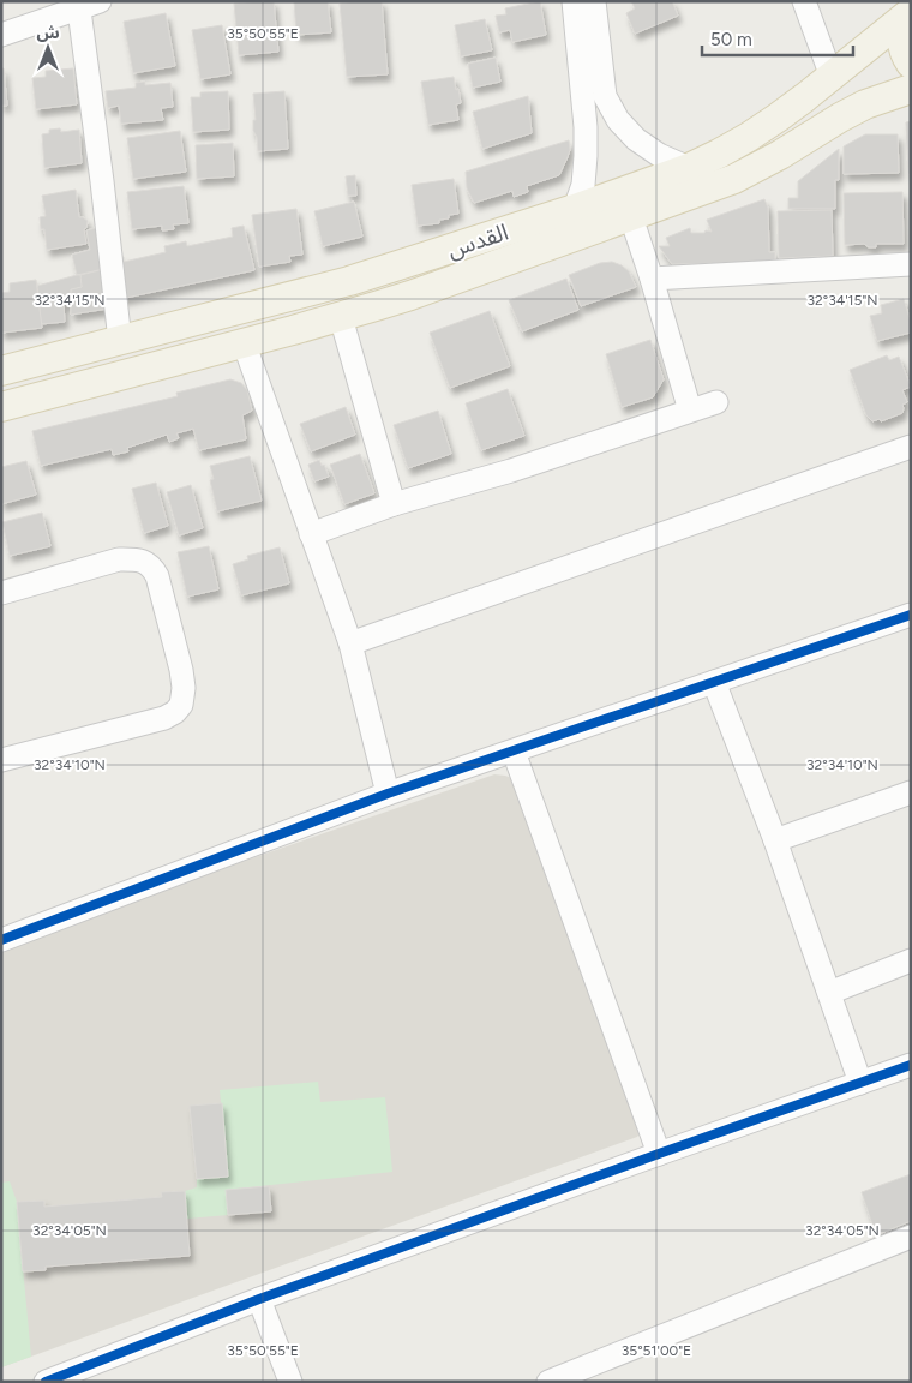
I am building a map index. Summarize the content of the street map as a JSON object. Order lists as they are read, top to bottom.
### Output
{
  "streets": {
    "main road": ["القدس"]
  },
  "scale_bar": "50 m",
  "north": "top",
  "coordinates": [
    "35°50'55\"E",
    "32°34'15\"N",
    "32°34'10\"N",
    "32°34'05\"N",
    "35°51'00\"E"
  ]
}
